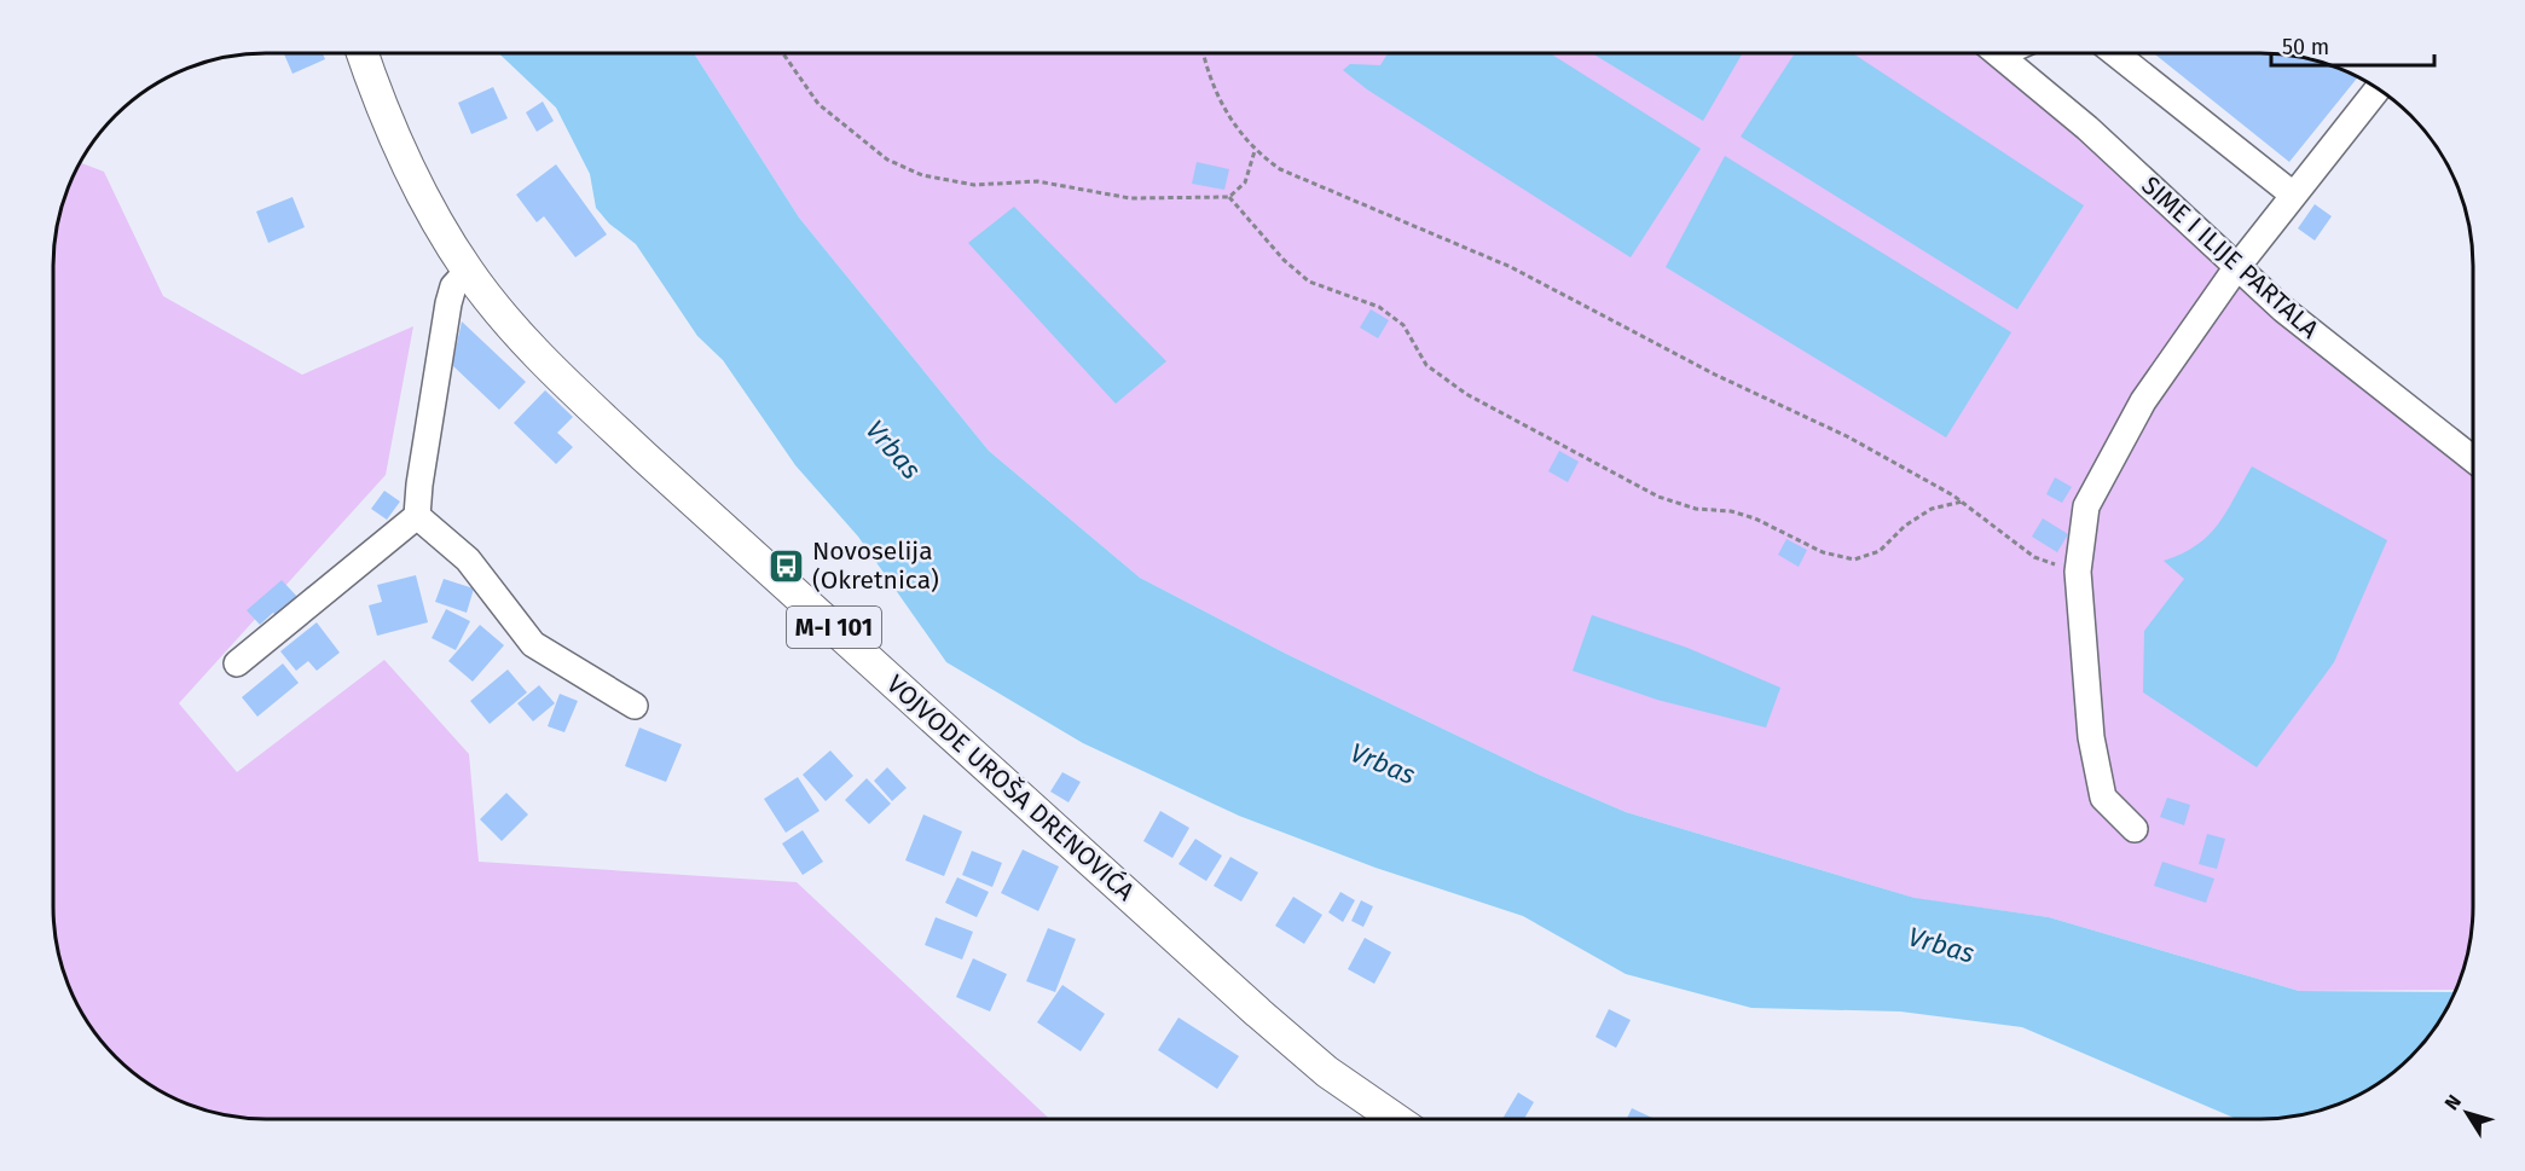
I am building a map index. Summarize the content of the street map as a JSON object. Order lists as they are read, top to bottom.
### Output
{
  "streets": {
    "main road": ["M-I 101", "VOJVODE UROŠA DRENOVIĆA"],
    "street": ["SIME I ILIJE PARTALA"]
  },
  "water": ["Vrbas"],
  "places": {
    "bus stop": ["Novoselija (Okretnica)"]
  },
  "scale_bar": "50 m",
  "north": "top left"
}
